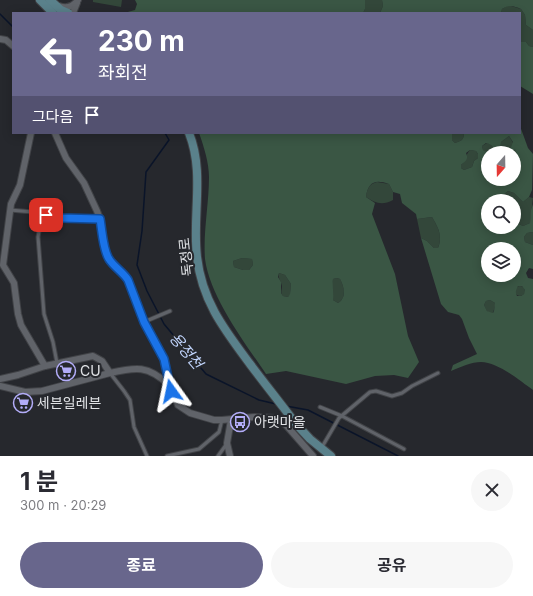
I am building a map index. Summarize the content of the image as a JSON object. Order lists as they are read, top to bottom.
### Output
{
  "streets": {
    "street": ["독정로"]
  },
  "water": ["용정천"],
  "places": {
    "supermarket": ["CU", "세븐일레븐"],
    "bus stop": ["아랫마을"]
  },
  "north": "bottom",
  "page": {
    "turn": ["230 m", "좌회전"],
    "then": "그다음",
    "heading": ["1 분", "300 m · 20:29"],
    "buttons": ["종료", "공유"]
  }
}
